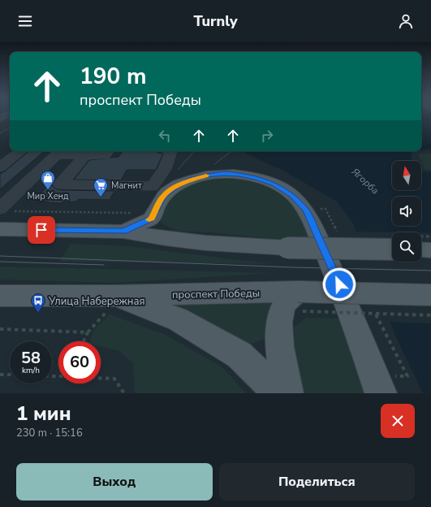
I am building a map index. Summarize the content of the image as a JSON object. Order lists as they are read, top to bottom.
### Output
{
  "streets": {
    "main road": ["проспект Победы"]
  },
  "water": ["Ягорба"],
  "places": {
    "shop": ["Мир Хенд"],
    "supermarket": ["Магнит"],
    "bus stop": ["Улица Набережная"]
  },
  "north": "top",
  "page": {
    "header": "Turnly",
    "turn": ["190 m", "проспект Победы"],
    "speed": "58 km/h",
    "limit": "60",
    "heading": ["1 мин", "230 m · 15:16"],
    "buttons": ["Выход", "Поделиться"]
  }
}
